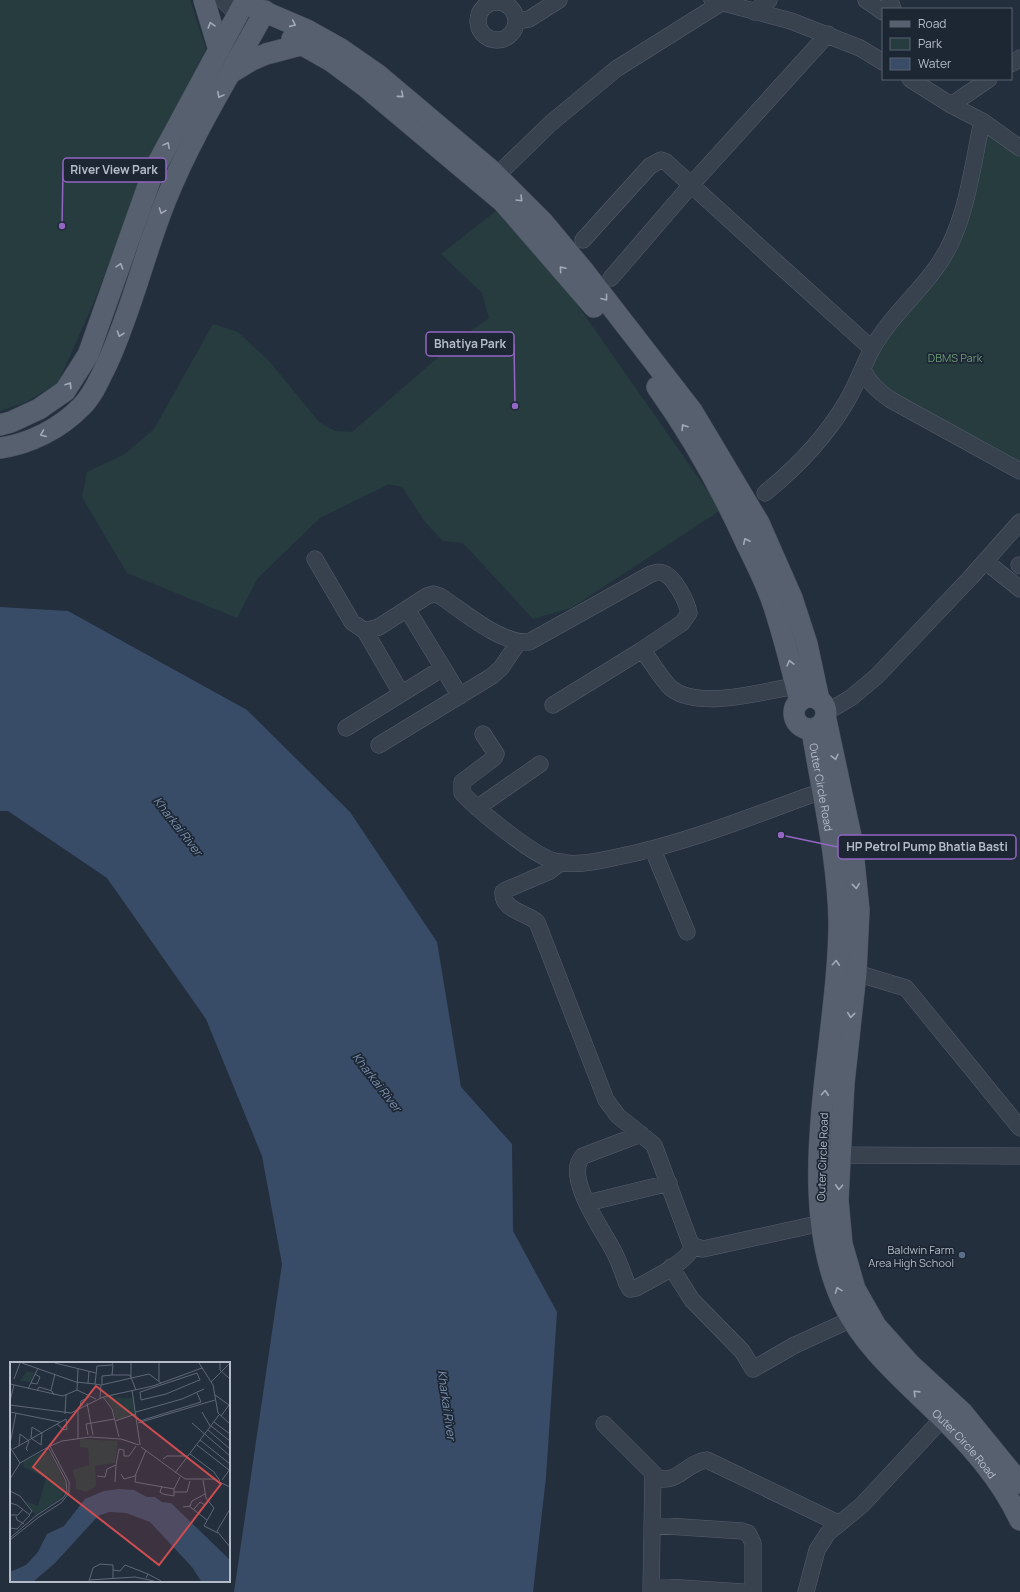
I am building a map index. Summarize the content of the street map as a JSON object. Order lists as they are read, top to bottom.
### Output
{
  "streets": {
    "main road": ["Outer Circle Road"]
  },
  "water": ["Kharkai River"],
  "parks": ["DBMS Park"],
  "places": [
    "River View Park",
    "Bhatiya Park",
    "HP Petrol Pump Bhatia Basti",
    "Baldwin Farm Area High School"
  ],
  "legend": ["Road", "Park", "Water"]
}
